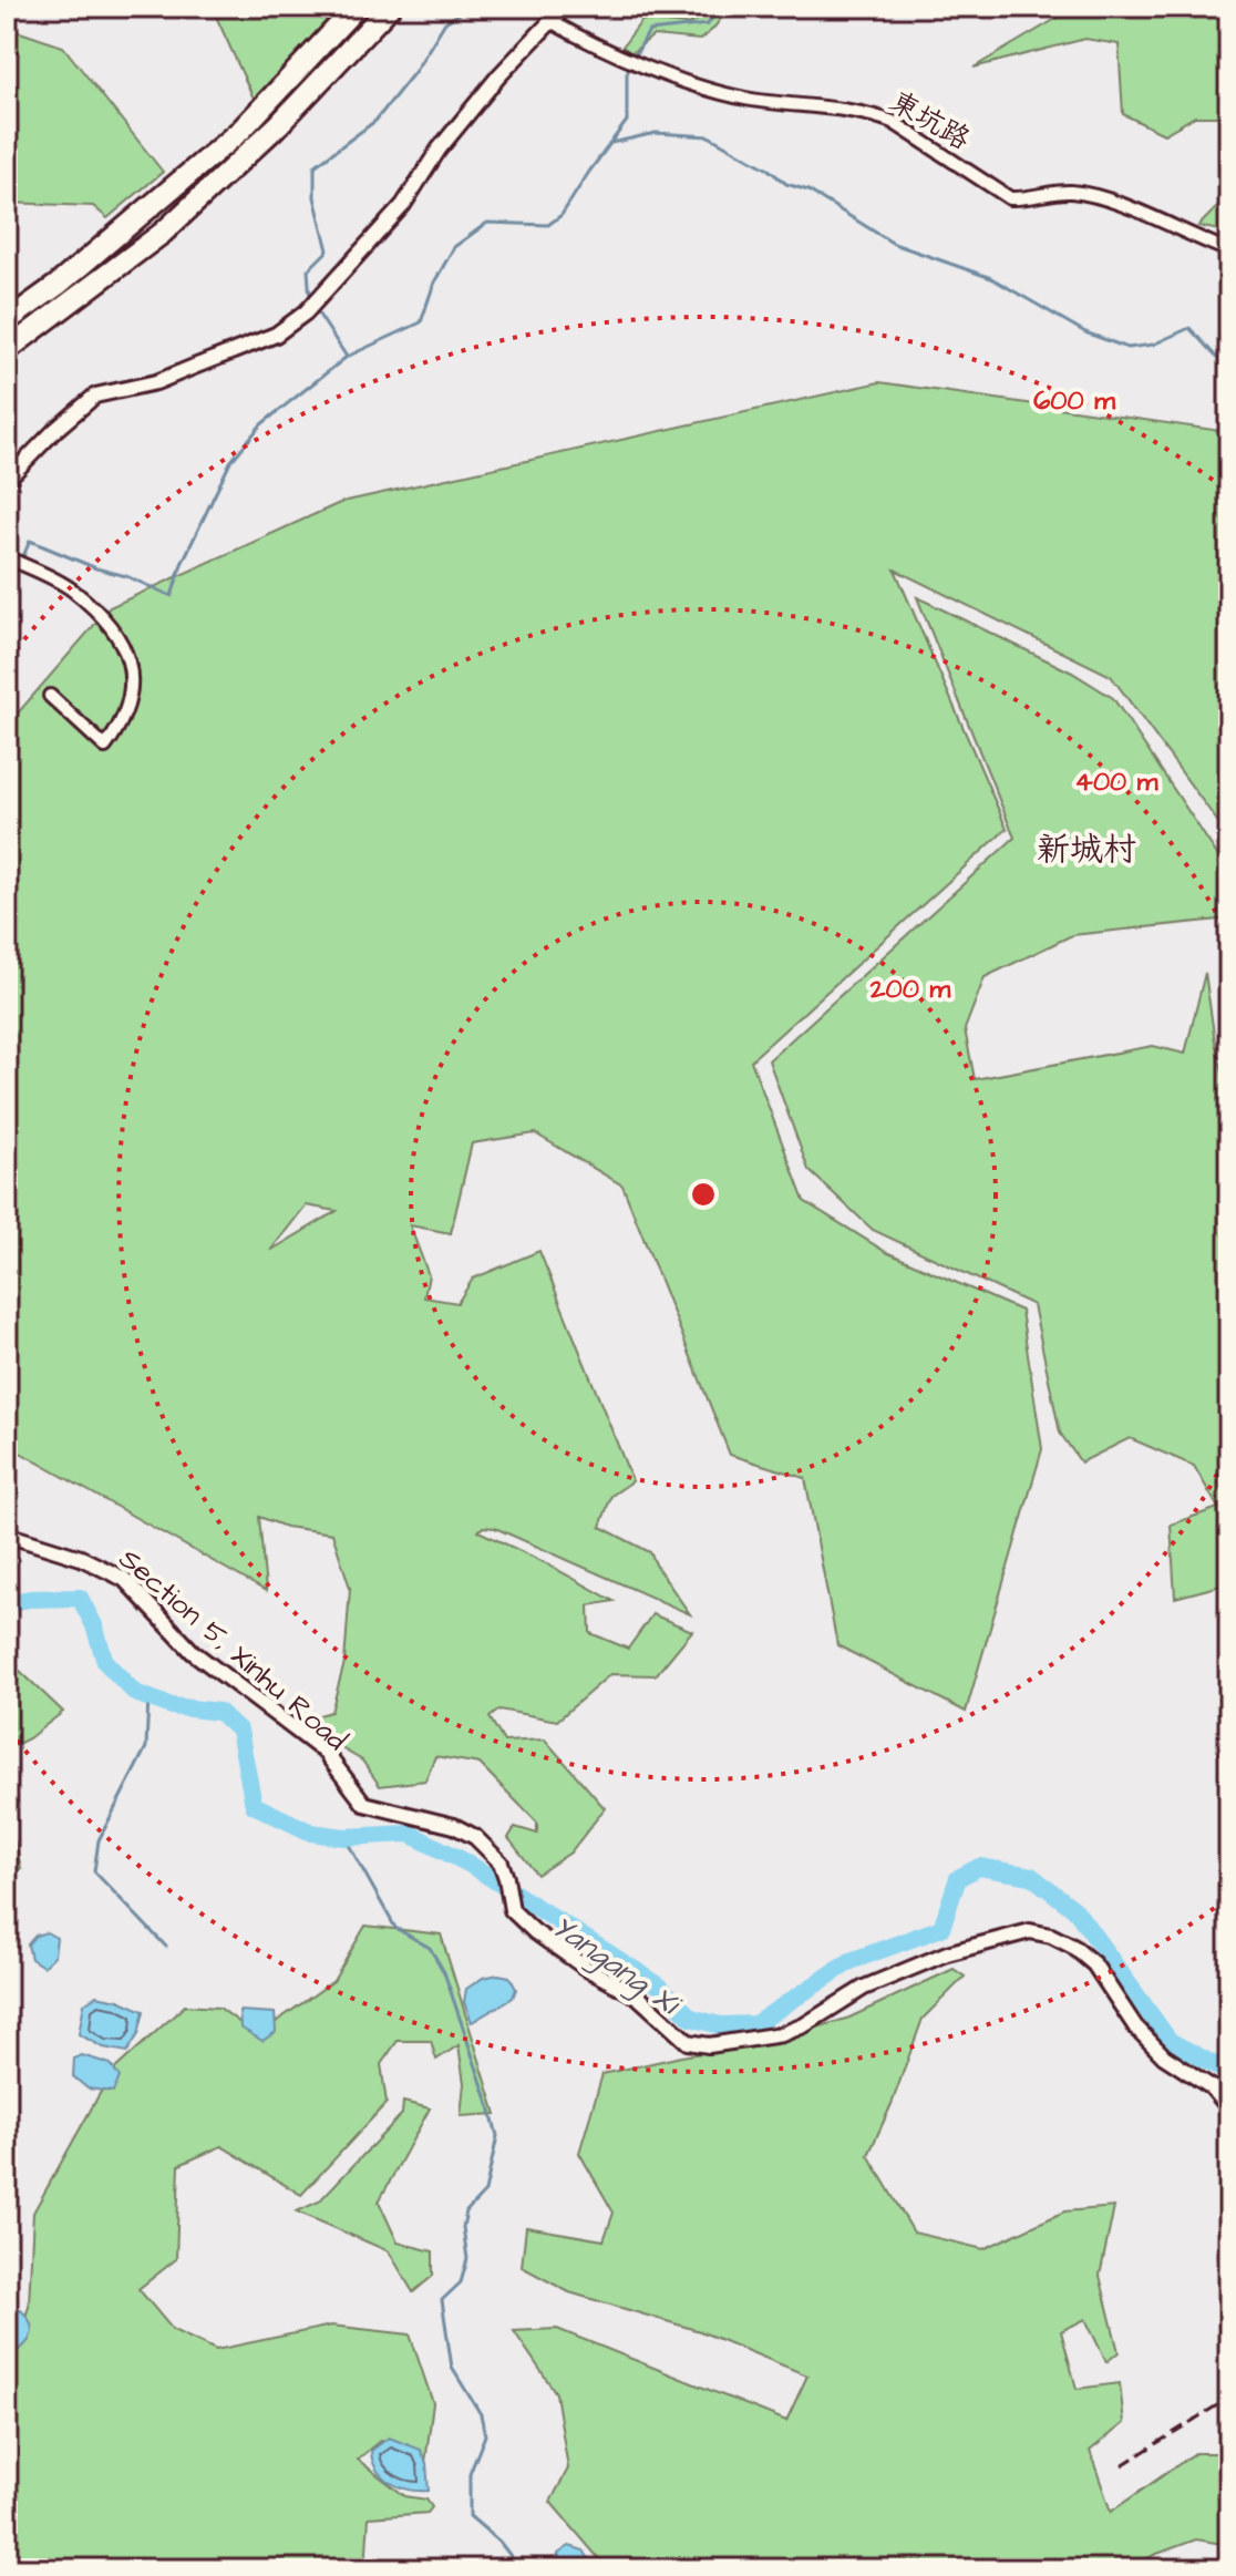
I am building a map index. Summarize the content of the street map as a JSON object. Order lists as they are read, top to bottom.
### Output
{
  "streets": {
    "street": ["東坑路", "Section 5, Xinhu Road"]
  },
  "districts": ["新城村"],
  "water": ["Yangang Xi"],
  "rings": ["600 m", "400 m", "200 m"]
}
